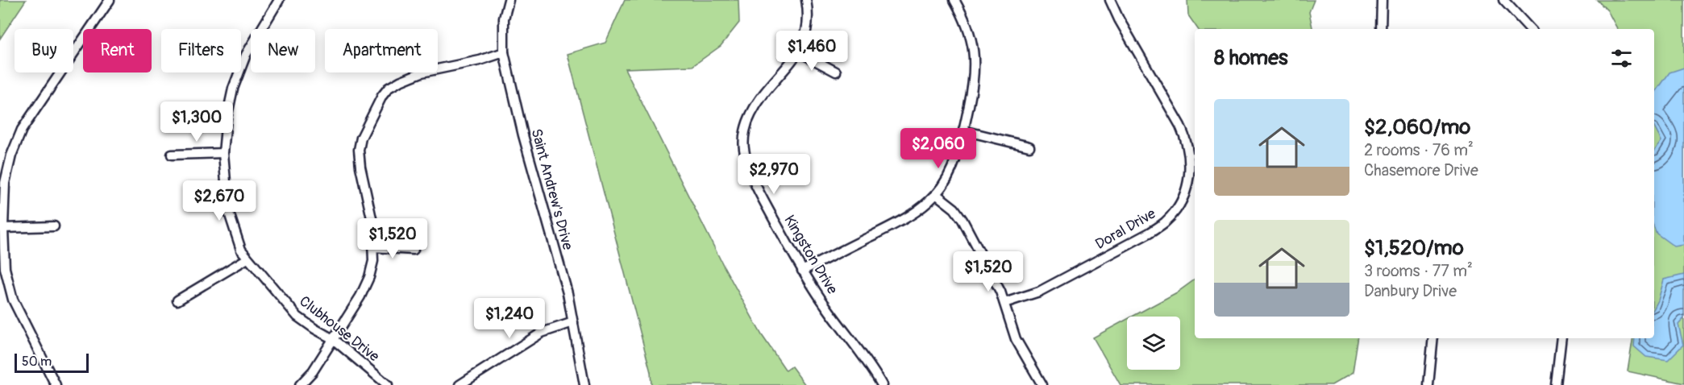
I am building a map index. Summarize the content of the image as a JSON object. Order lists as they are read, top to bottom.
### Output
{
  "streets": {
    "street": [
      "Saint Andrew's Drive",
      "Doral Drive",
      "Kingston Drive",
      "Clubhouse Drive"
    ]
  },
  "scale_bar": "50 m",
  "page": {
    "chip": [
      "Buy",
      "Rent",
      "Filters",
      "New",
      "Apartment"
    ],
    "heading": "8 homes",
    "price": [
      "$1,460",
      "$1,300",
      "$2,060",
      "$2,970",
      "$2,670",
      "$1,520",
      "$1,520",
      "$1,240"
    ],
    "list": [
      {
        "name": "$2,060/mo",
        "note": "2 rooms · 76 m² · Chasemore Drive"
      },
      {
        "name": "$1,520/mo",
        "note": "3 rooms · 77 m² · Danbury Drive"
      }
    ],
    "scale": "50 m"
  }
}
